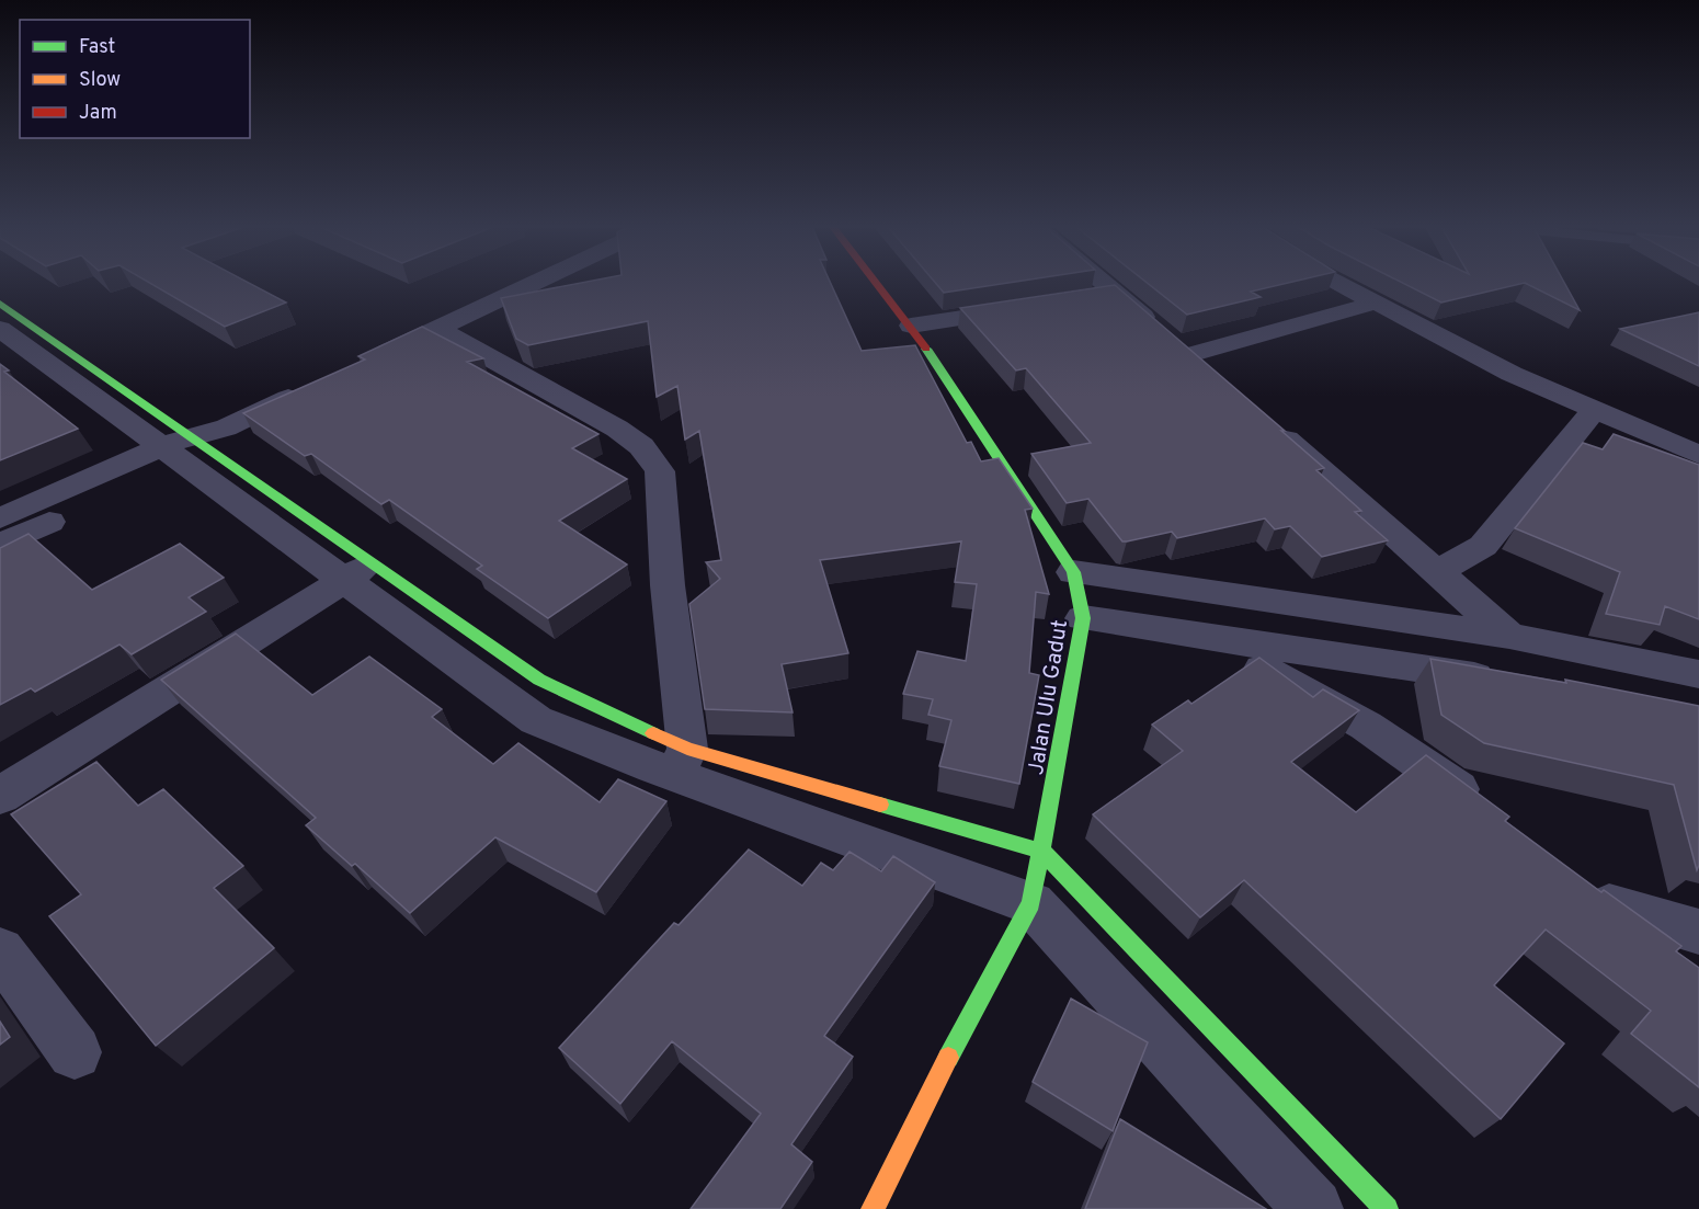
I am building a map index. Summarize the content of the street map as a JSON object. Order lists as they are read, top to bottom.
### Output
{
  "streets": {
    "street": ["Jalan Ulu Gadut"]
  },
  "legend": ["Fast", "Slow", "Jam"]
}
